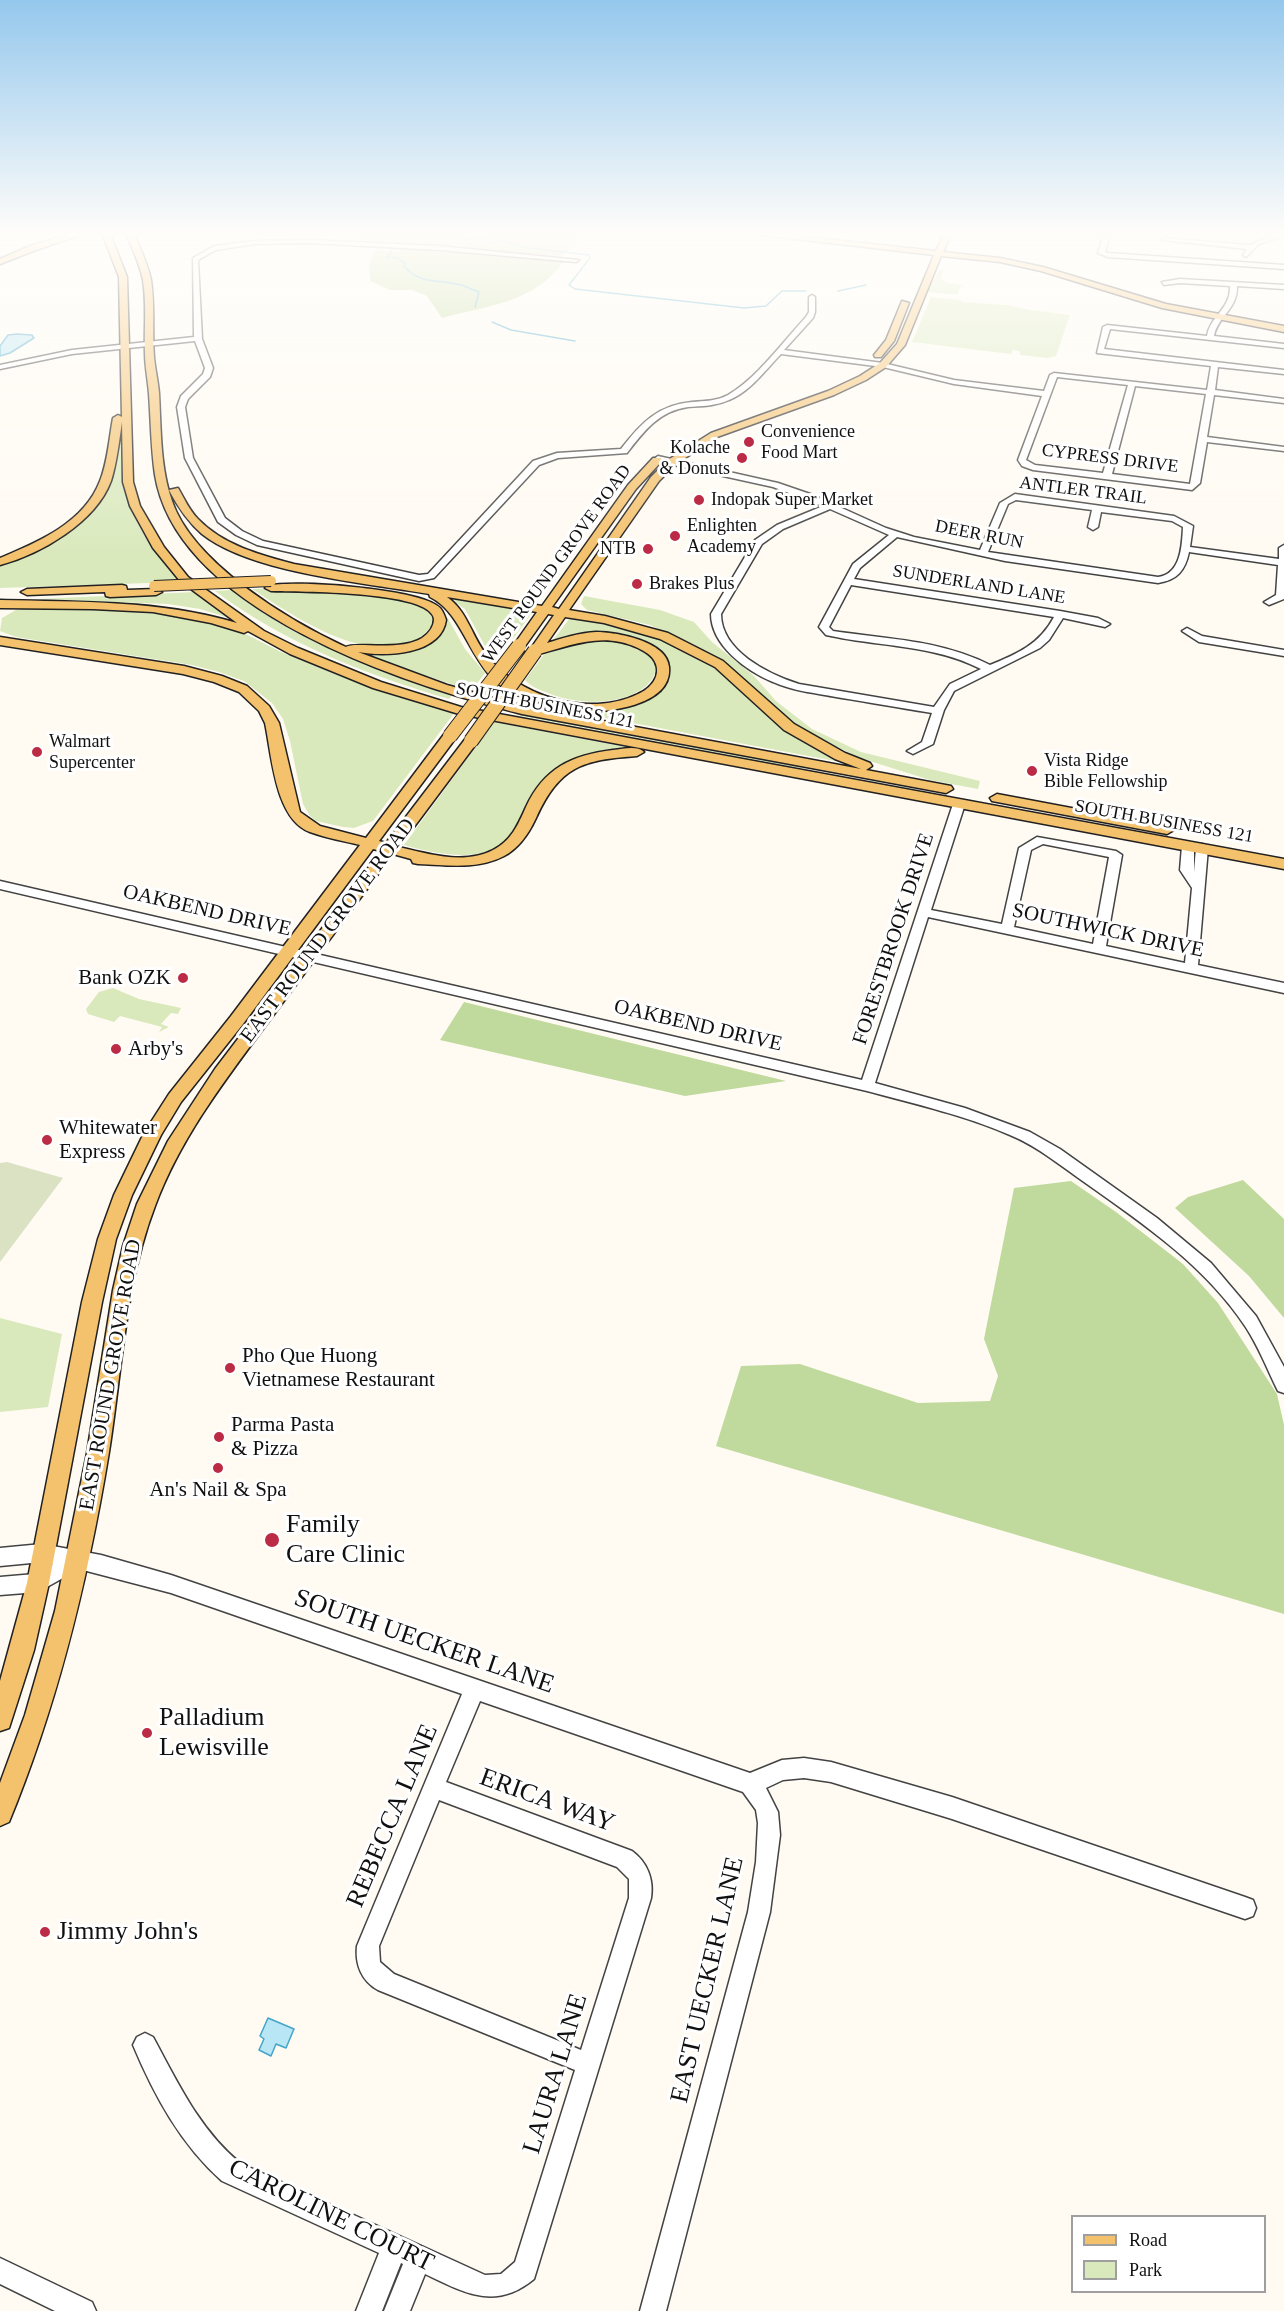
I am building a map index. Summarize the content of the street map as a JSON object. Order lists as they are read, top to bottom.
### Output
{
  "streets": {
    "main road": ["WEST ROUND GROVE ROAD", "SOUTH BUSINESS 121", "EAST ROUND GROVE ROAD"],
    "street": [
      "CYPRESS DRIVE",
      "ANTLER TRAIL",
      "DEER RUN",
      "SUNDERLAND LANE",
      "OAKBEND DRIVE",
      "SOUTHWICK DRIVE",
      "FORESTBROOK DRIVE",
      "SOUTH UECKER LANE",
      "ERICA WAY",
      "REBECCA LANE",
      "EAST UECKER LANE",
      "LAURA LANE",
      "CAROLINE COURT"
    ]
  },
  "crossings": [
    ["ANTLER TRAIL", "DEER RUN"],
    ["DEER RUN", "WEST ROUND GROVE ROAD"],
    ["WEST ROUND GROVE ROAD", "EAST ROUND GROVE ROAD"],
    ["SOUTH BUSINESS 121", "FORESTBROOK DRIVE"],
    ["OAKBEND DRIVE", "EAST ROUND GROVE ROAD"],
    ["OAKBEND DRIVE", "FORESTBROOK DRIVE"],
    ["EAST ROUND GROVE ROAD", "SOUTH UECKER LANE"],
    ["SOUTHWICK DRIVE", "FORESTBROOK DRIVE"],
    ["SOUTH UECKER LANE", "REBECCA LANE"],
    ["SOUTH UECKER LANE", "EAST UECKER LANE"],
    ["ERICA WAY", "REBECCA LANE"],
    ["ERICA WAY", "LAURA LANE"],
    ["REBECCA LANE", "LAURA LANE"],
    ["LAURA LANE", "CAROLINE COURT"]
  ],
  "places": [
    "Convenience Food Mart",
    "Kolache & Donuts",
    "Indopak Super Market",
    "Enlighten Academy",
    "NTB",
    "Brakes Plus",
    "Walmart Supercenter",
    "Vista Ridge Bible Fellowship",
    "Bank OZK",
    "Arby's",
    "Whitewater Express",
    "Pho Que Huong Vietnamese Restaurant",
    "Parma Pasta & Pizza",
    "An's Nail & Spa",
    "Family Care Clinic",
    "Palladium Lewisville",
    "Jimmy John's"
  ],
  "legend": ["Road", "Park"]
}
